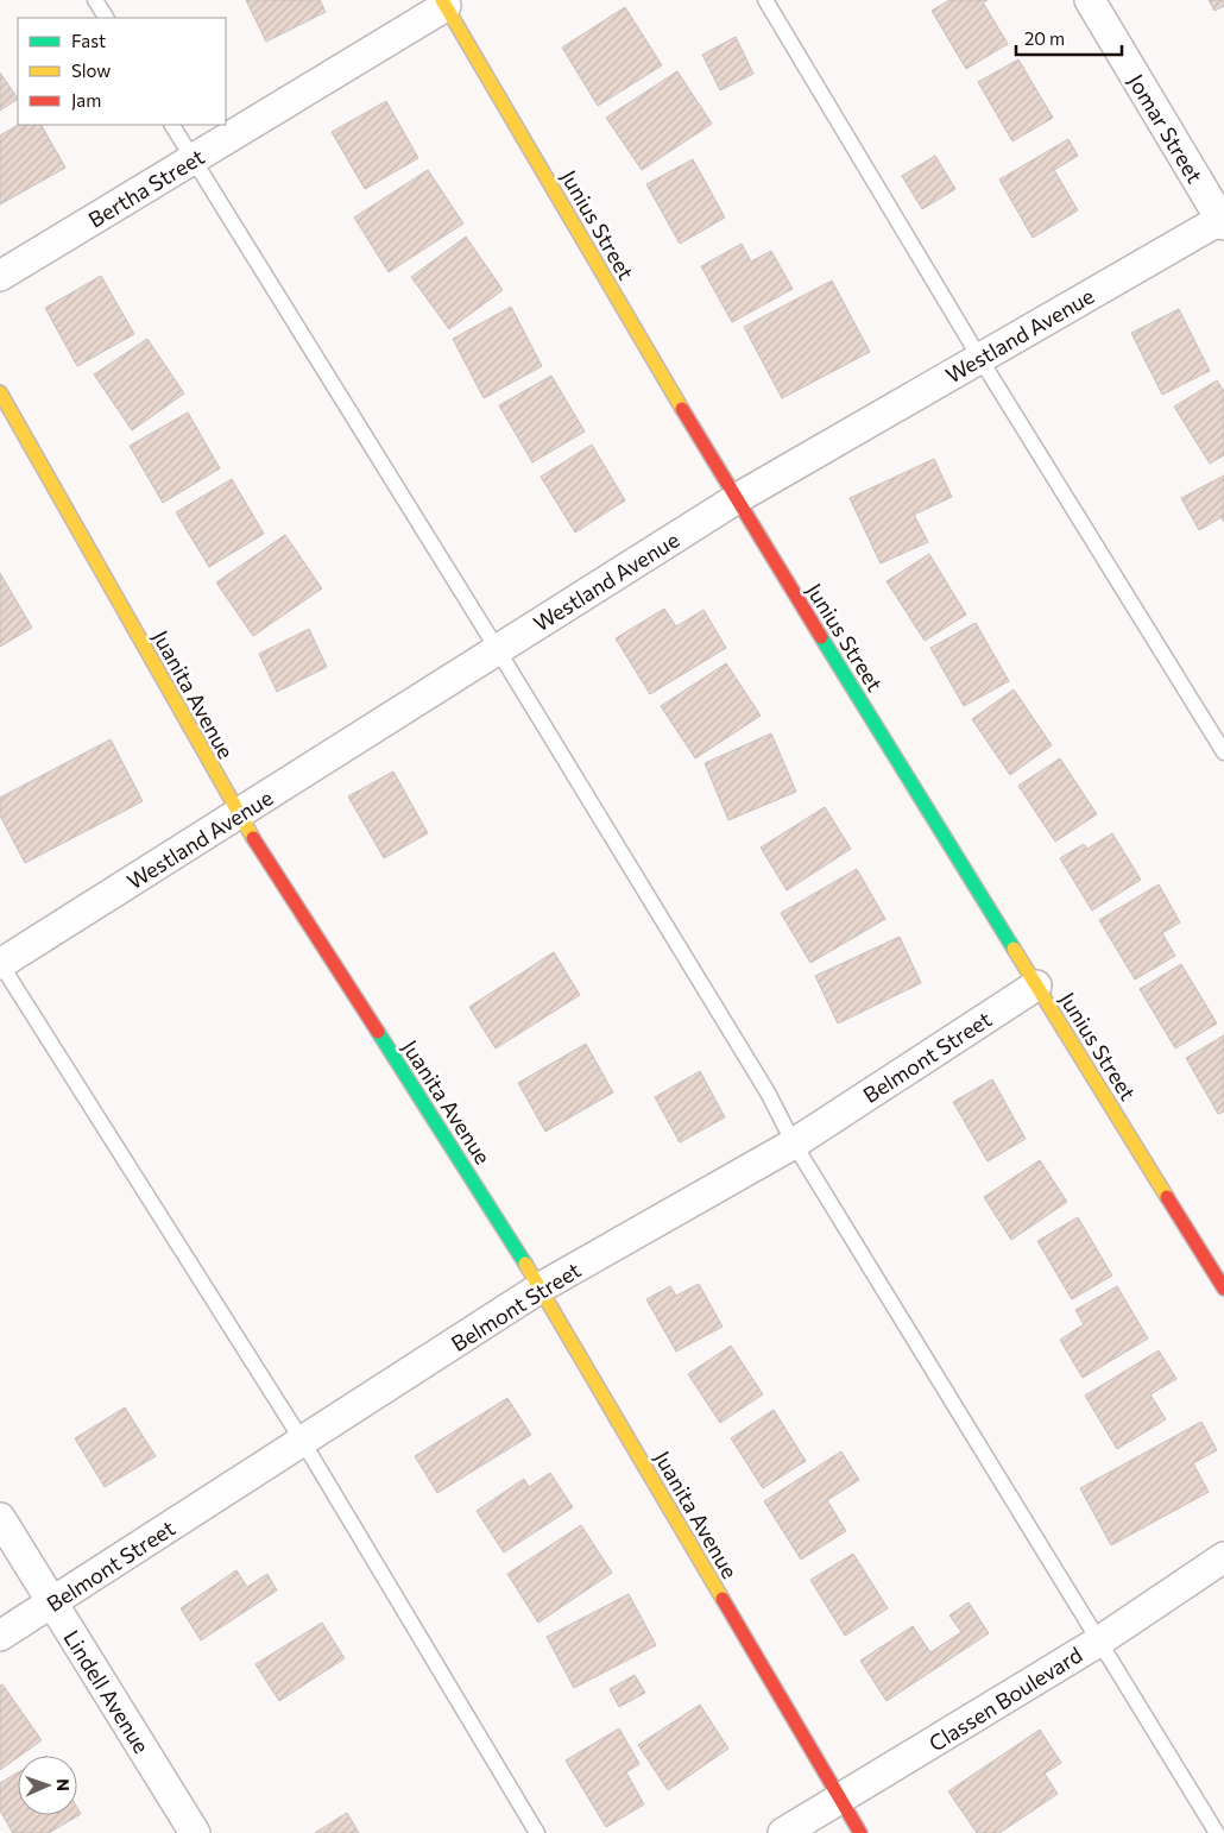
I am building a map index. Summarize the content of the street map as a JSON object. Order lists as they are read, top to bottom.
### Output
{
  "streets": {
    "street": [
      "Jomar Street",
      "Bertha Street",
      "Junius Street",
      "Westland Avenue",
      "Juanita Avenue",
      "Belmont Street",
      "Lindell Avenue",
      "Classen Boulevard"
    ]
  },
  "crossings": [
    ["Jomar Street", "Westland Avenue"],
    ["Bertha Street", "Junius Street"],
    ["Junius Street", "Westland Avenue"],
    ["Junius Street", "Belmont Street"],
    ["Westland Avenue", "Juanita Avenue"],
    ["Juanita Avenue", "Belmont Street"],
    ["Juanita Avenue", "Classen Boulevard"],
    ["Belmont Street", "Lindell Avenue"]
  ],
  "legend": ["Fast", "Slow", "Jam"],
  "scale_bar": "20 m",
  "north": "right"
}
